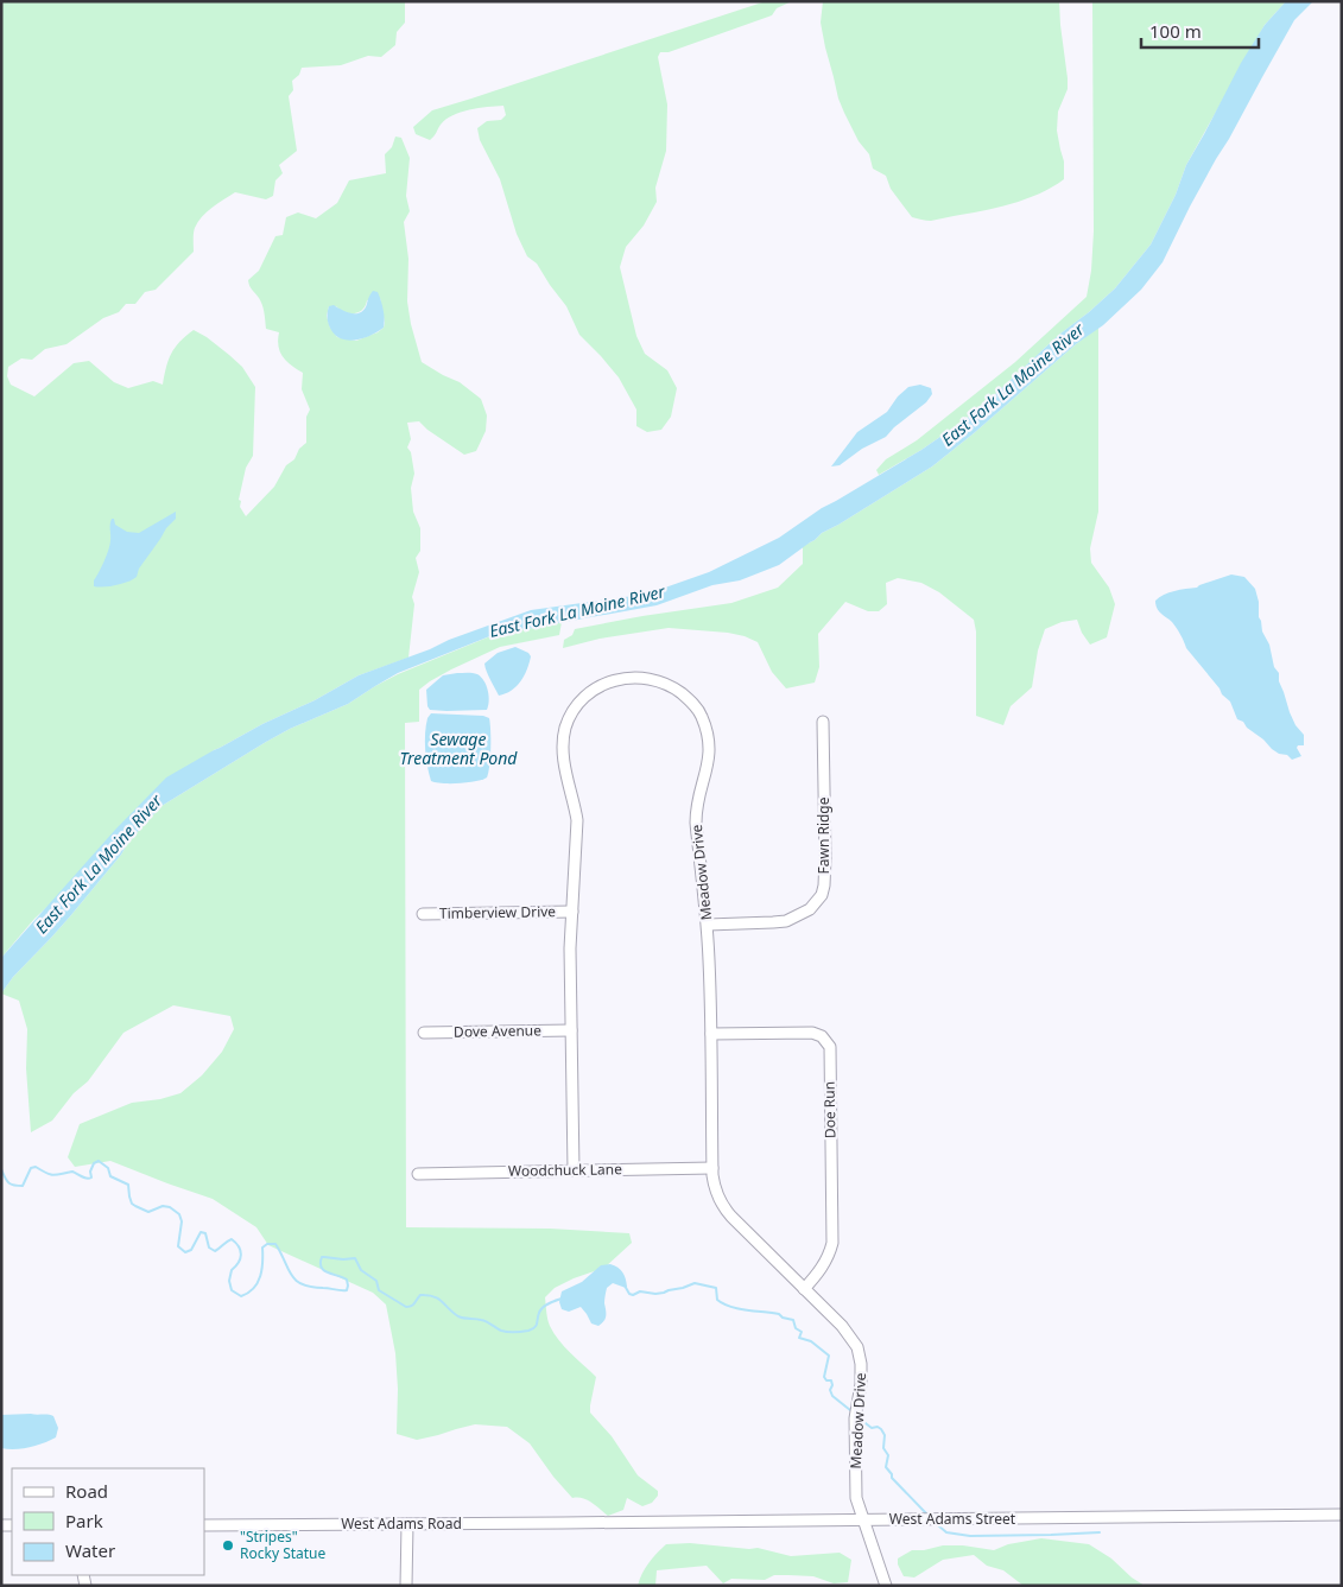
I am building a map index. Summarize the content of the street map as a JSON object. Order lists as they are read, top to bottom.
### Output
{
  "streets": {
    "street": [
      "Fawn Ridge",
      "Meadow Drive",
      "Timberview Drive",
      "Dove Avenue",
      "Doe Run",
      "Woodchuck Lane",
      "West Adams Street",
      "West Adams Road"
    ]
  },
  "crossings": [
    ["Fawn Ridge", "Meadow Drive"],
    ["Meadow Drive", "Timberview Drive"],
    ["Meadow Drive", "Dove Avenue"],
    ["Meadow Drive", "Doe Run"],
    ["Meadow Drive", "Woodchuck Lane"],
    ["Meadow Drive", "West Adams Street"],
    ["West Adams Street", "West Adams Road"]
  ],
  "water": ["East Fork La Moine River", "Sewage Treatment Pond"],
  "places": ["\"Stripes\" Rocky Statue"],
  "legend": ["Road", "Park", "Water"],
  "scale_bar": "100 m"
}
